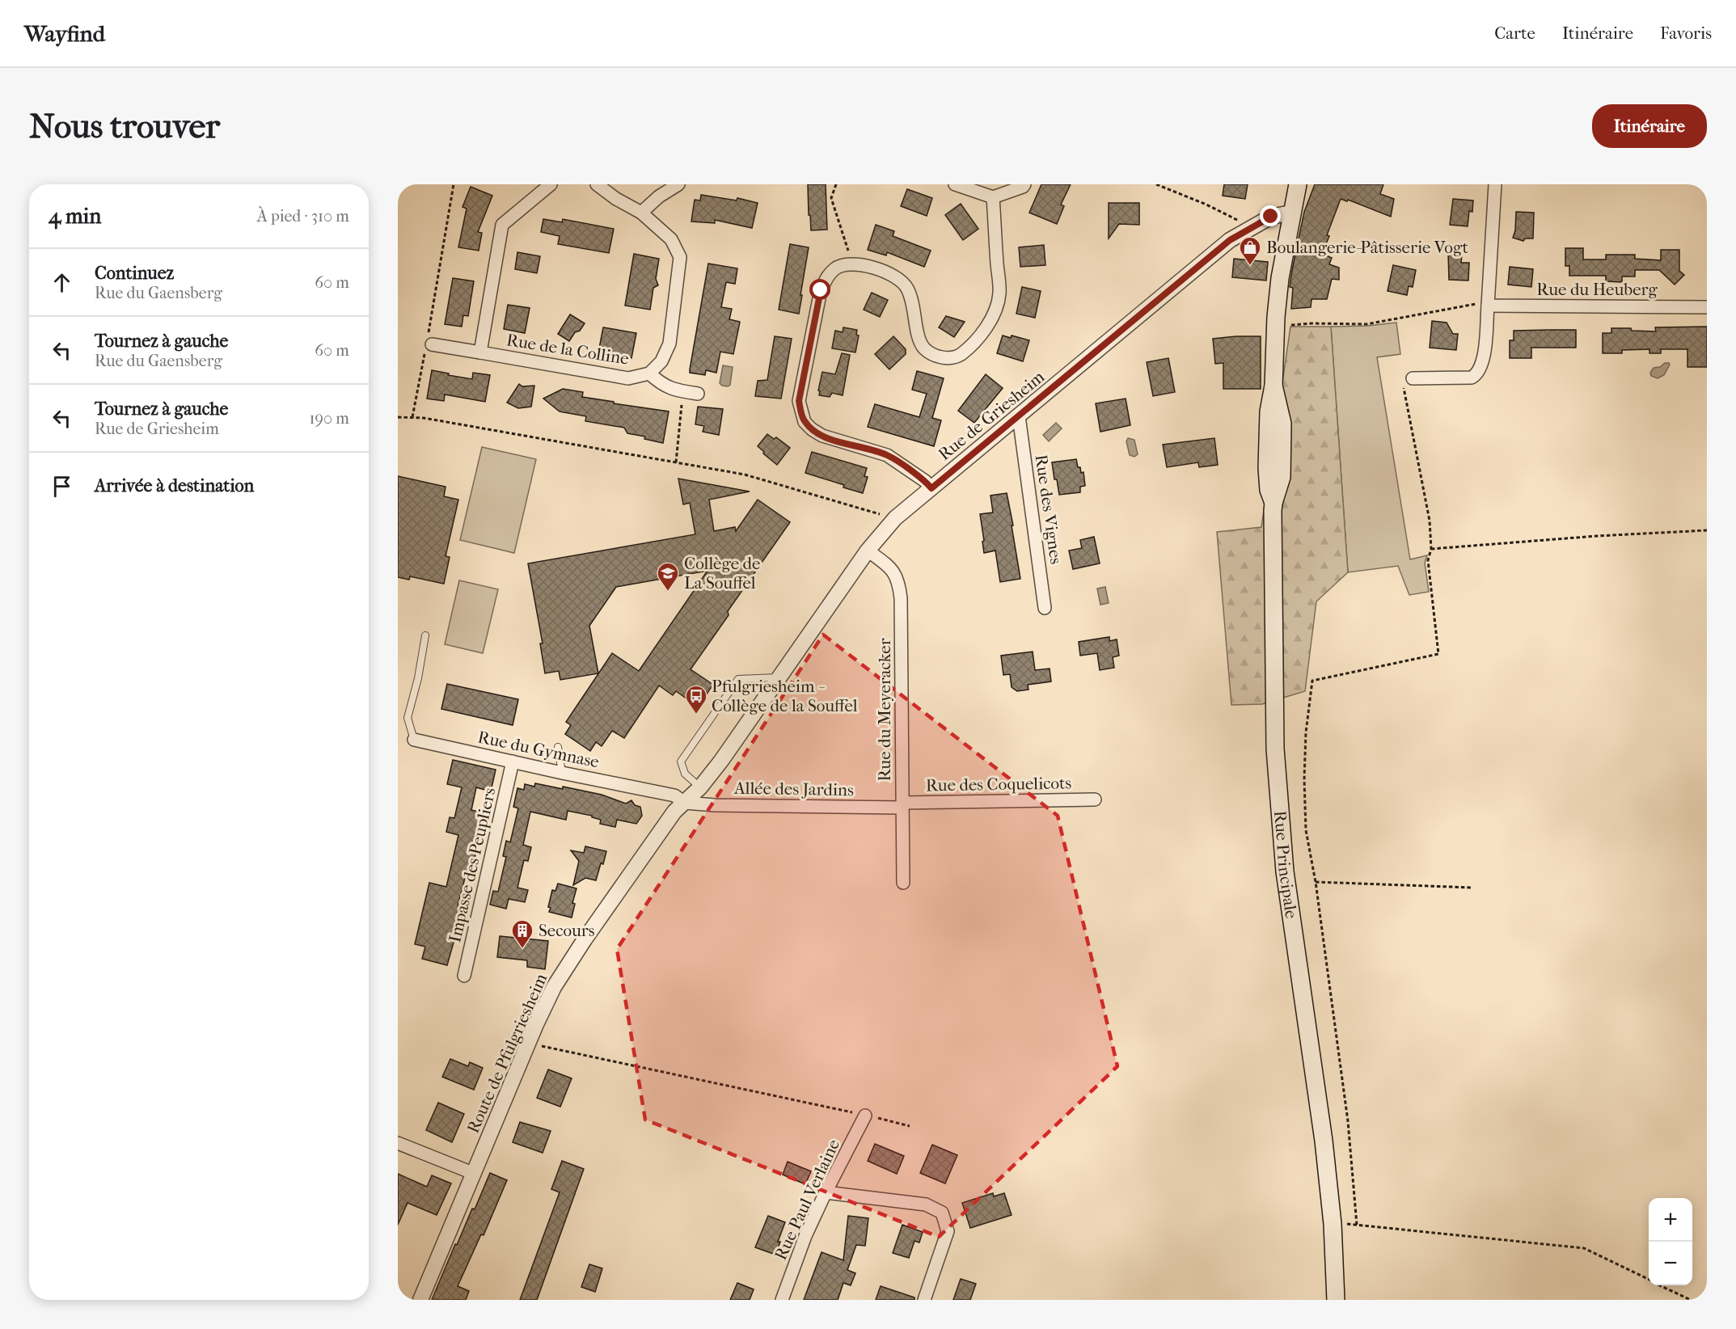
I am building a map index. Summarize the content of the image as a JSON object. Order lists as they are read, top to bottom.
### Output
{
  "streets": {
    "main road": ["Rue Principale"],
    "street": [
      "Rue du Heuberg",
      "Rue de la Colline",
      "Rue de Griesheim",
      "Rue des Vignes",
      "Rue du Meyeracker",
      "Rue du Gymnase",
      "Rue des Coquelicots",
      "Allée des Jardins",
      "Impasse des Peupliers",
      "Route de Pfulgriesheim",
      "Rue Paul Verlaine"
    ]
  },
  "crossings": [
    ["Rue de Griesheim", "Rue des Vignes"],
    ["Rue de Griesheim", "Rue du Meyeracker"],
    ["Rue de Griesheim", "Rue du Gymnase"],
    ["Rue de Griesheim", "Allée des Jardins"],
    ["Rue de Griesheim", "Rue Principale"],
    ["Rue de Griesheim", "Route de Pfulgriesheim"],
    ["Rue du Meyeracker", "Rue des Coquelicots"],
    ["Rue du Meyeracker", "Allée des Jardins"],
    ["Rue du Gymnase", "Allée des Jardins"],
    ["Rue du Gymnase", "Impasse des Peupliers"],
    ["Rue du Gymnase", "Route de Pfulgriesheim"],
    ["Rue des Coquelicots", "Allée des Jardins"],
    ["Allée des Jardins", "Route de Pfulgriesheim"]
  ],
  "places": {
    "shop": ["Boulangerie-Pâtisserie Vogt"],
    "school or university": ["Collège de La Souffel"],
    "bus stop": ["Pfulgriesheim - Collège de la Souffel"],
    "building": ["Secours"]
  },
  "page": {
    "header": "Wayfind",
    "nav": ["Carte", "Itinéraire", "Favoris"],
    "buttons": "Itinéraire",
    "title": "Nous trouver",
    "heading": ["4 min", "À pied · 310 m"],
    "list": [
      ["Continuez", "Rue du Gaensberg", "60 m"],
      ["Tournez à gauche", "Rue du Gaensberg", "60 m"],
      ["Tournez à gauche", "Rue de Griesheim", "190 m"],
      "Arrivée à destination"
    ],
    "map_buttons": ["+", "−"]
  }
}
